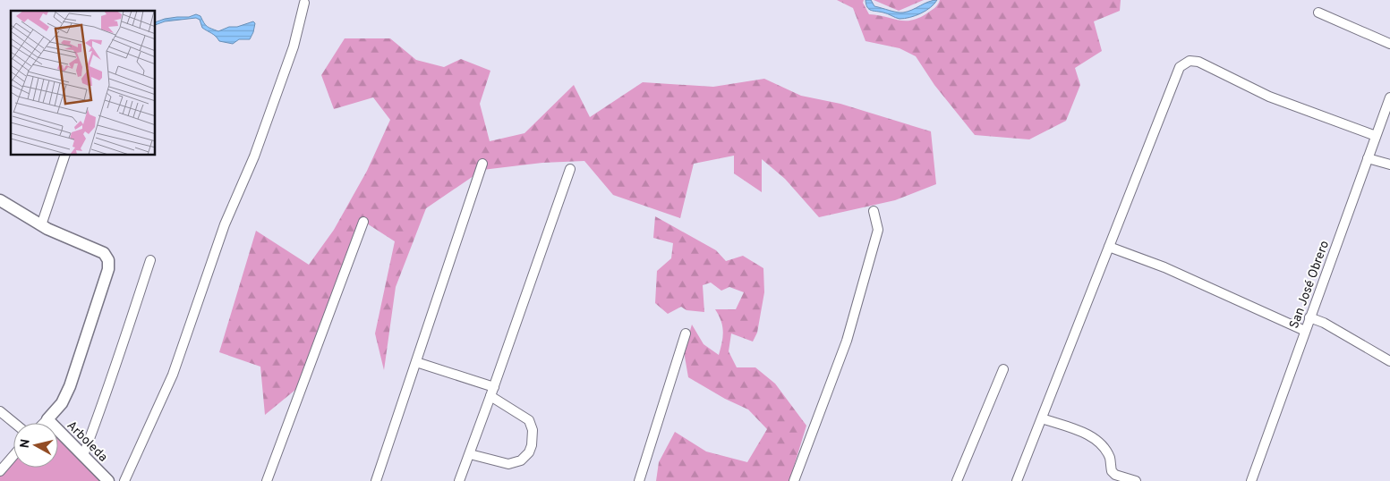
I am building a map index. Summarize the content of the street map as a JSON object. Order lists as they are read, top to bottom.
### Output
{
  "streets": {
    "street": ["San José Obrero", "Arboleda"]
  },
  "north": "left"
}
